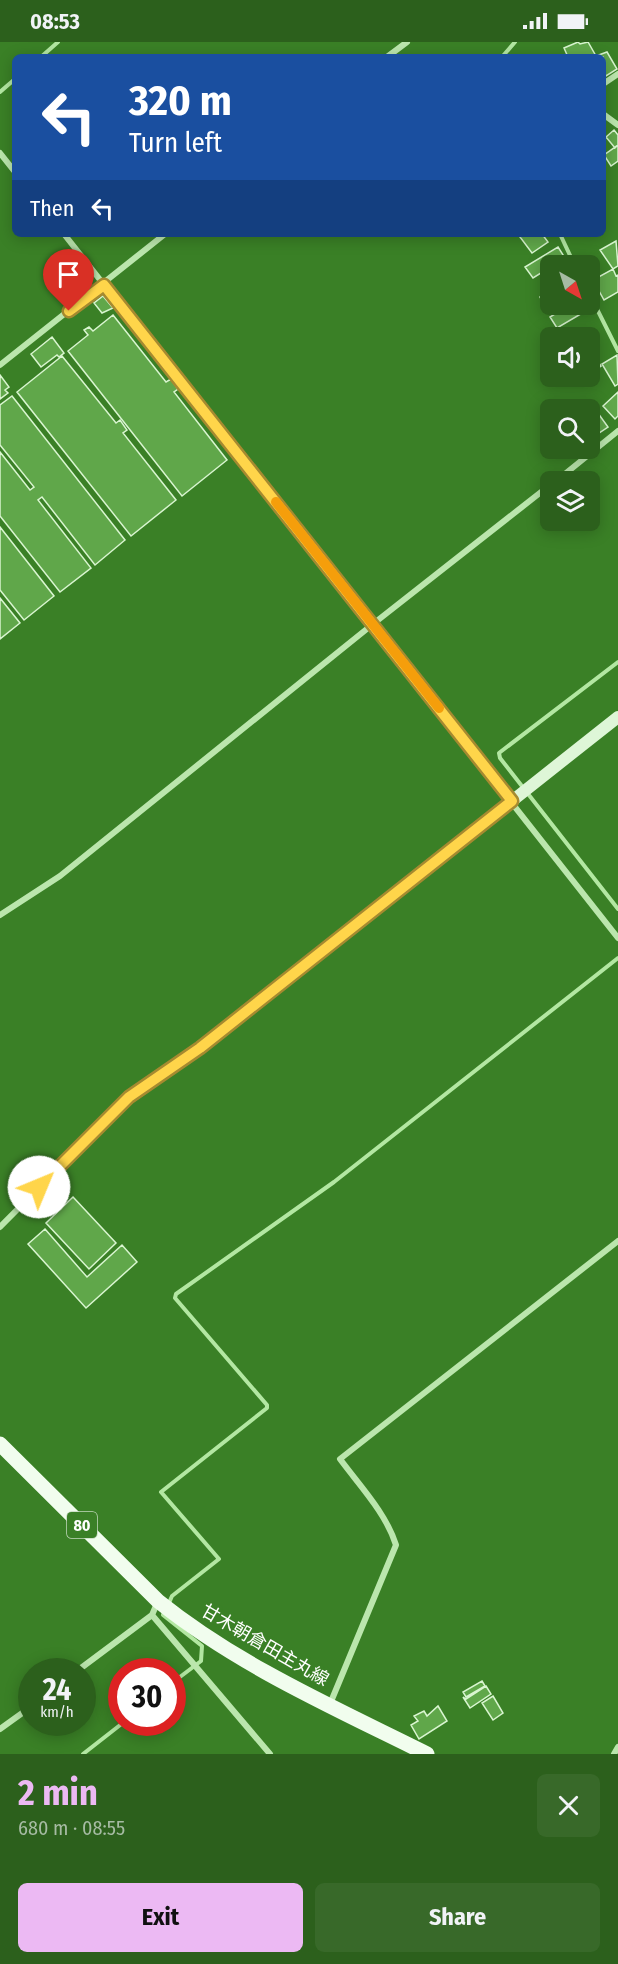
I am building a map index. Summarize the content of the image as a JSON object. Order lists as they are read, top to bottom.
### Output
{
  "streets": {
    "main road": ["80", "甘木朝倉田主丸線"]
  },
  "north": "bottom right",
  "page": {
    "status": "08:53",
    "turn": ["320 m", "Turn left"],
    "then": "Then",
    "speed": "24 km/h",
    "limit": "30",
    "heading": ["2 min", "680 m · 08:55"],
    "buttons": ["Exit", "Share"]
  }
}
